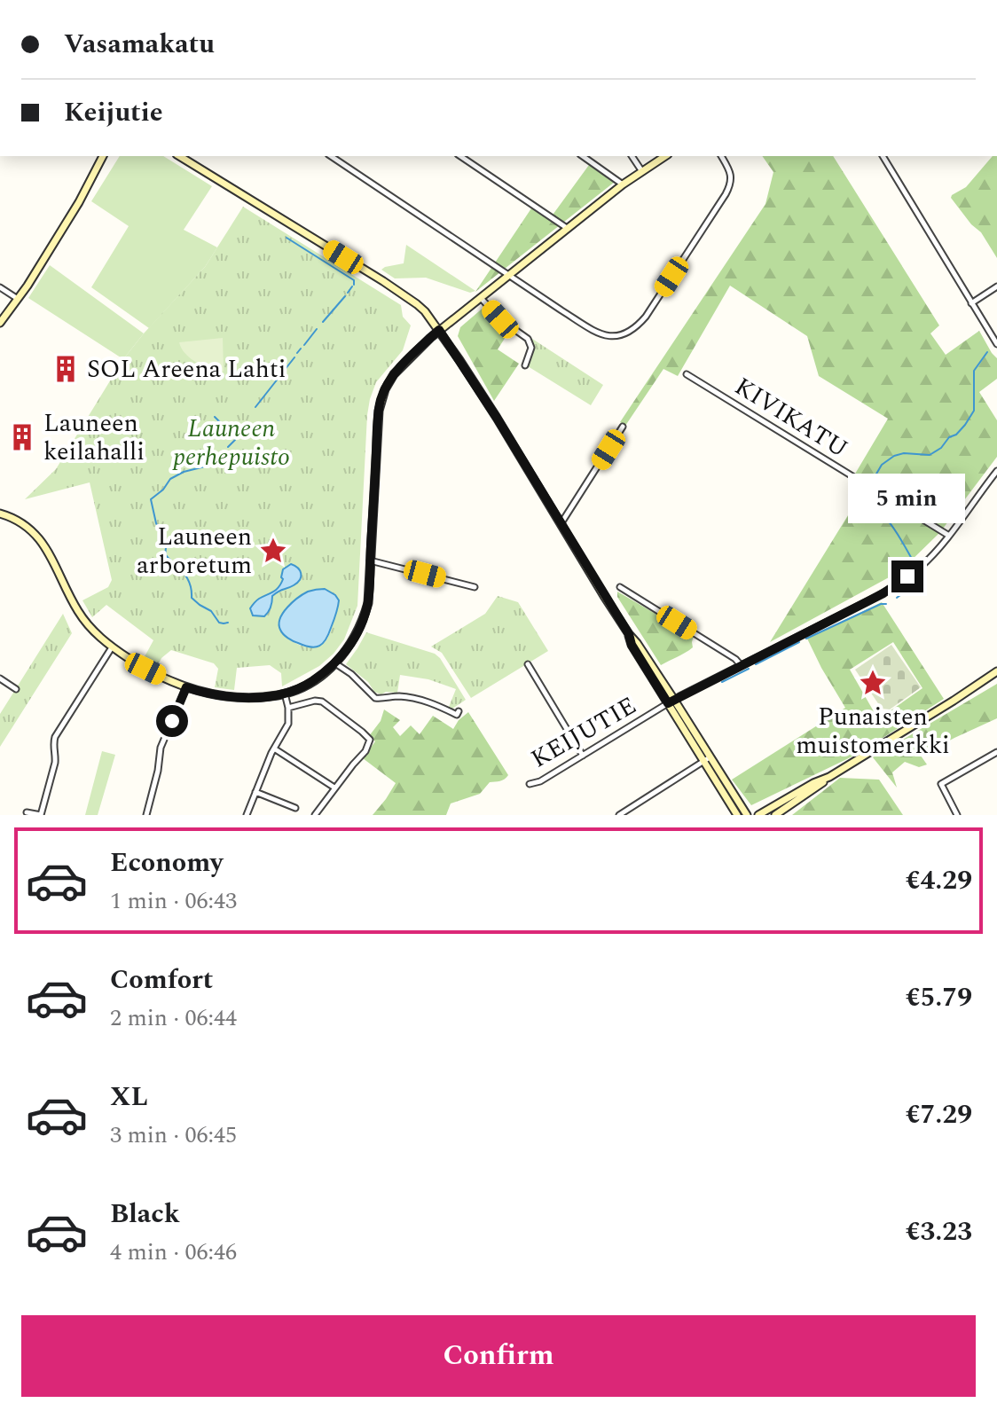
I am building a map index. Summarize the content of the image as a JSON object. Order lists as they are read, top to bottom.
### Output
{
  "streets": {
    "street": ["KIVIKATU", "KEIJUTIE"]
  },
  "crossings": [
    ["KIVIKATU", "KEIJUTIE"]
  ],
  "parks": ["Launeen perhepuisto"],
  "places": {
    "building": ["SOL Areena Lahti", "Launeen keilahalli"],
    "place": ["Launeen arboretum", "Punaisten muistomerkki"]
  },
  "page": {
    "banner": ["Vasamakatu", "Keijutie"],
    "bubble": "5 min",
    "list": [
      {
        "name": "Economy",
        "note": "1 min · 06:43",
        "value": "€4.29"
      },
      {
        "name": "Comfort",
        "note": "2 min · 06:44",
        "value": "€5.79"
      },
      {
        "name": "XL",
        "note": "3 min · 06:45",
        "value": "€7.29"
      },
      {
        "name": "Black",
        "note": "4 min · 06:46",
        "value": "€3.23"
      }
    ],
    "buttons": "Confirm"
  }
}
